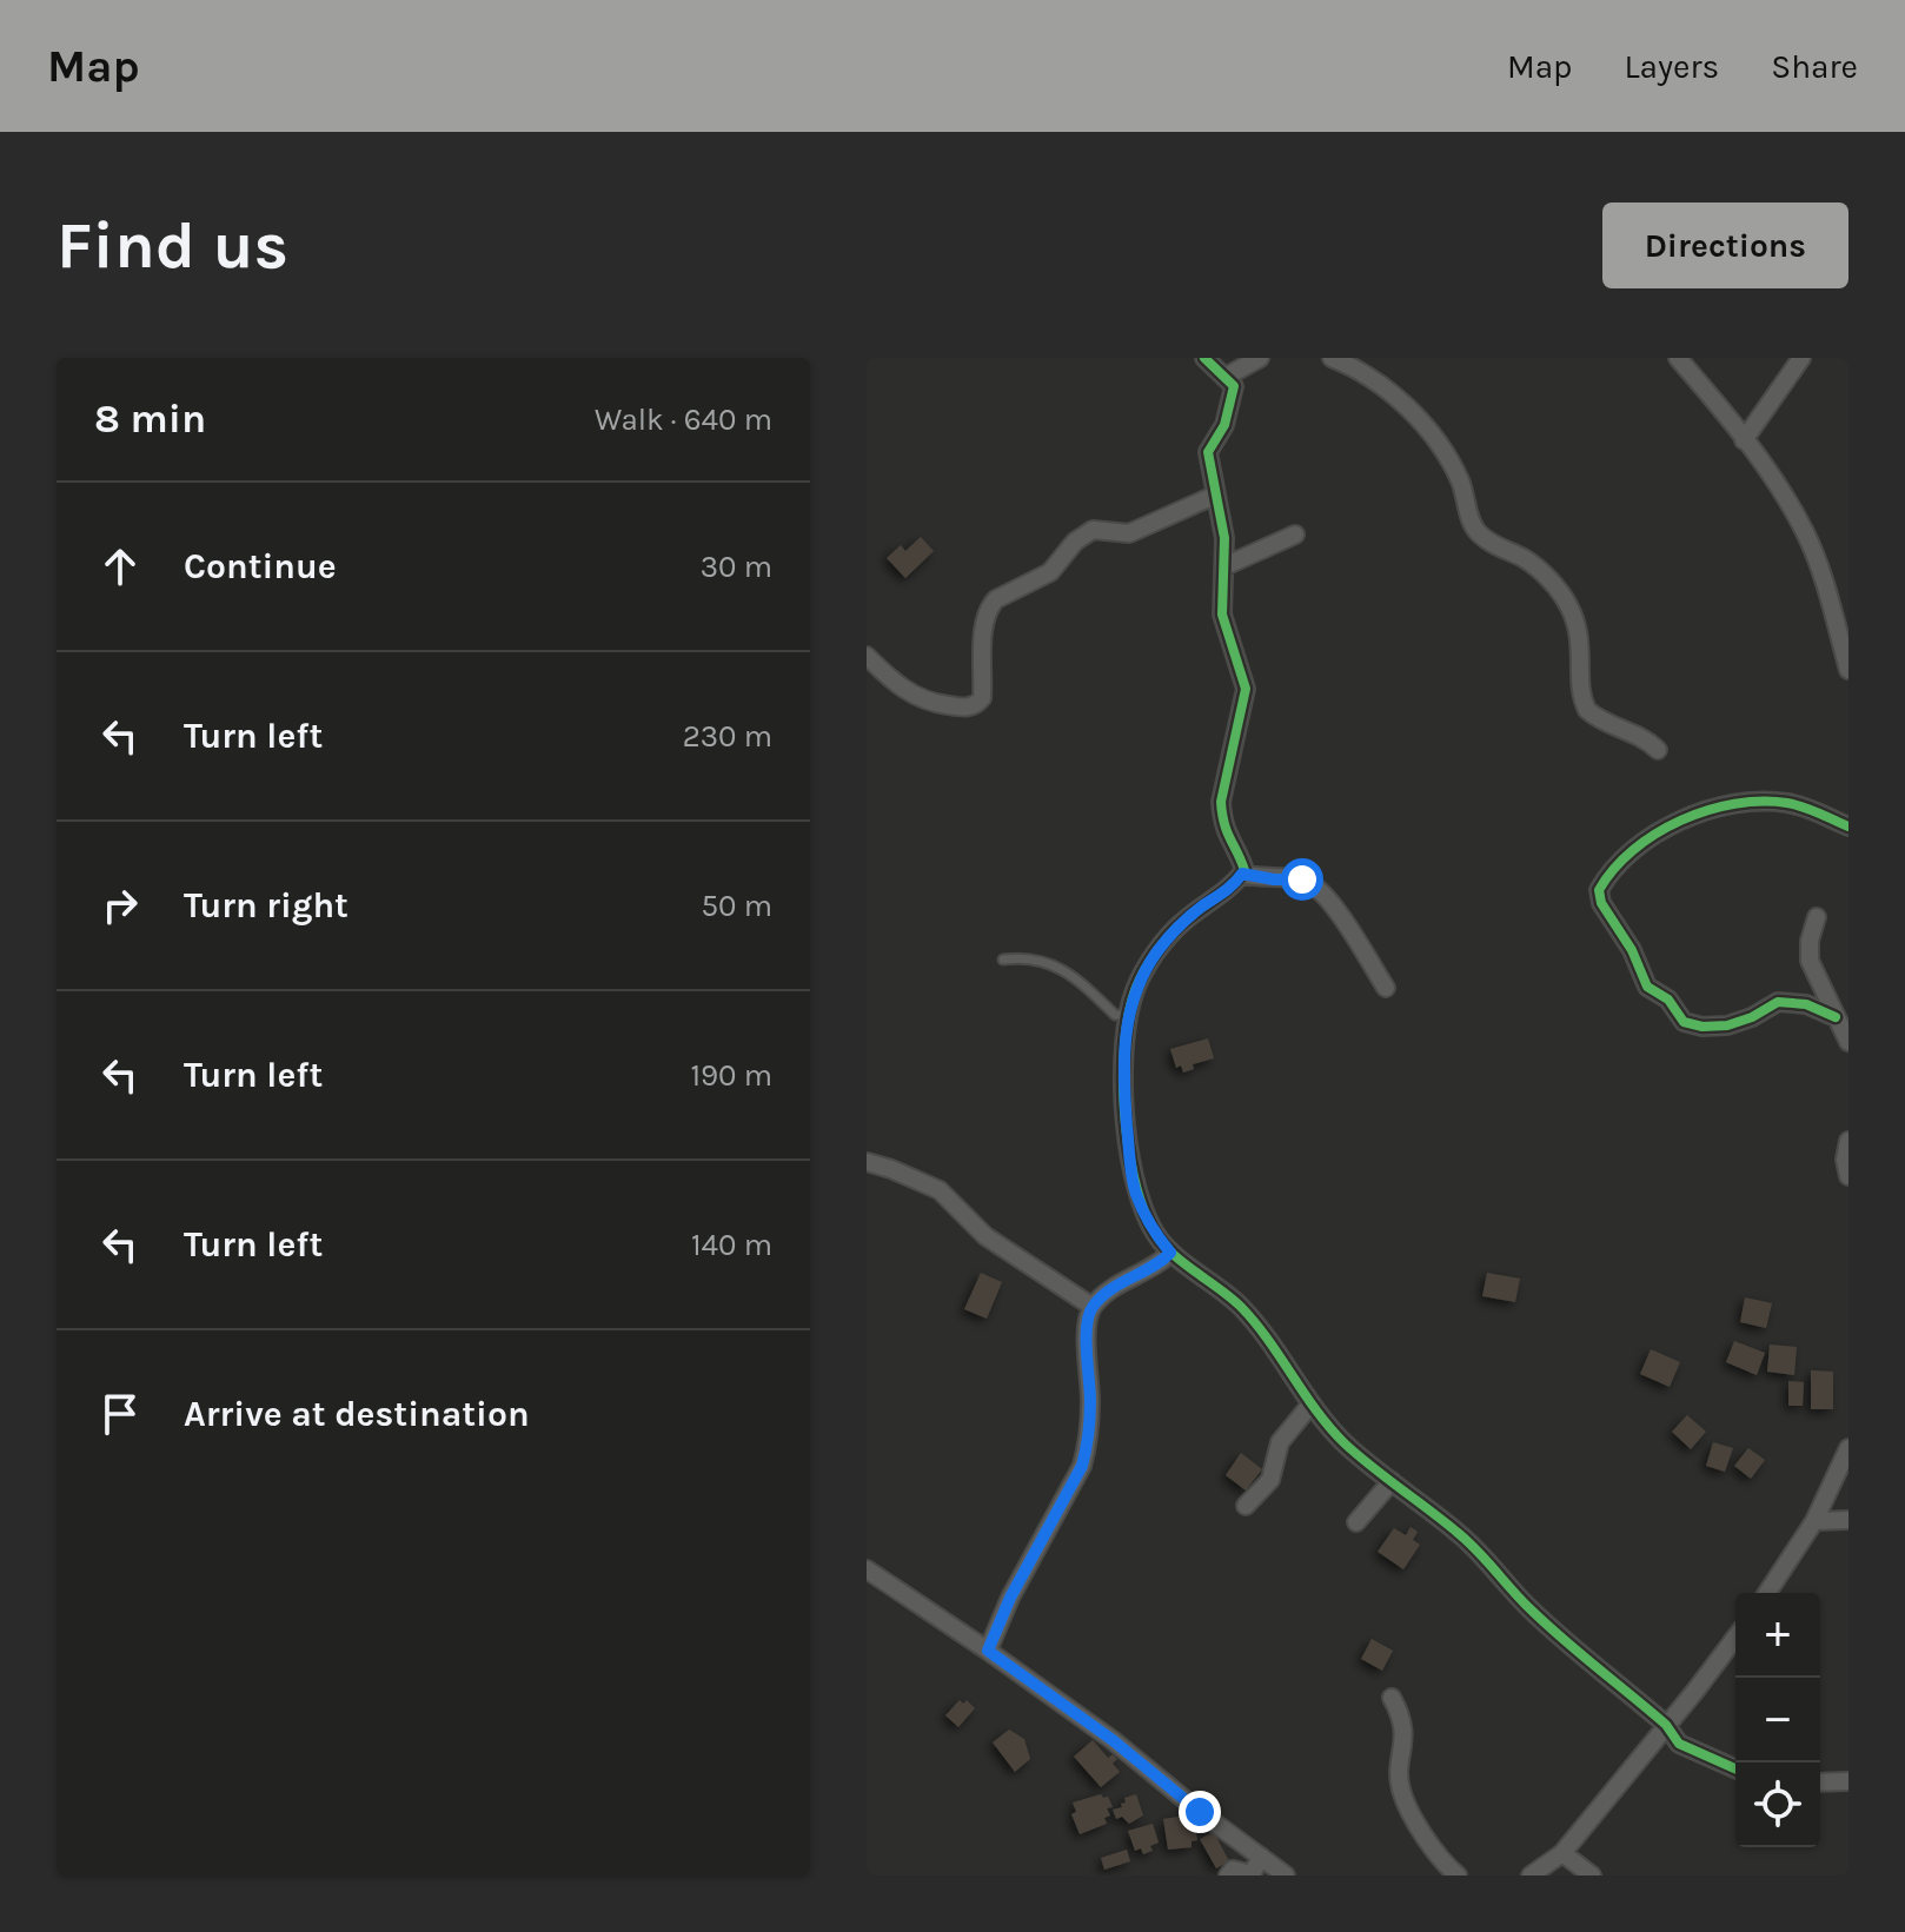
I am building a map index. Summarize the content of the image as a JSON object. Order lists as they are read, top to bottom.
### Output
{
  "page": {
    "header": "Map",
    "nav": ["Map", "Layers", "Share"],
    "buttons": "Directions",
    "title": "Find us",
    "heading": ["8 min", "Walk · 640 m"],
    "list": [
      ["Continue", "30 m"],
      ["Turn left", "230 m"],
      ["Turn right", "50 m"],
      ["Turn left", "190 m"],
      ["Turn left", "140 m"],
      "Arrive at destination"
    ],
    "map_buttons": ["+", "−"]
  }
}
